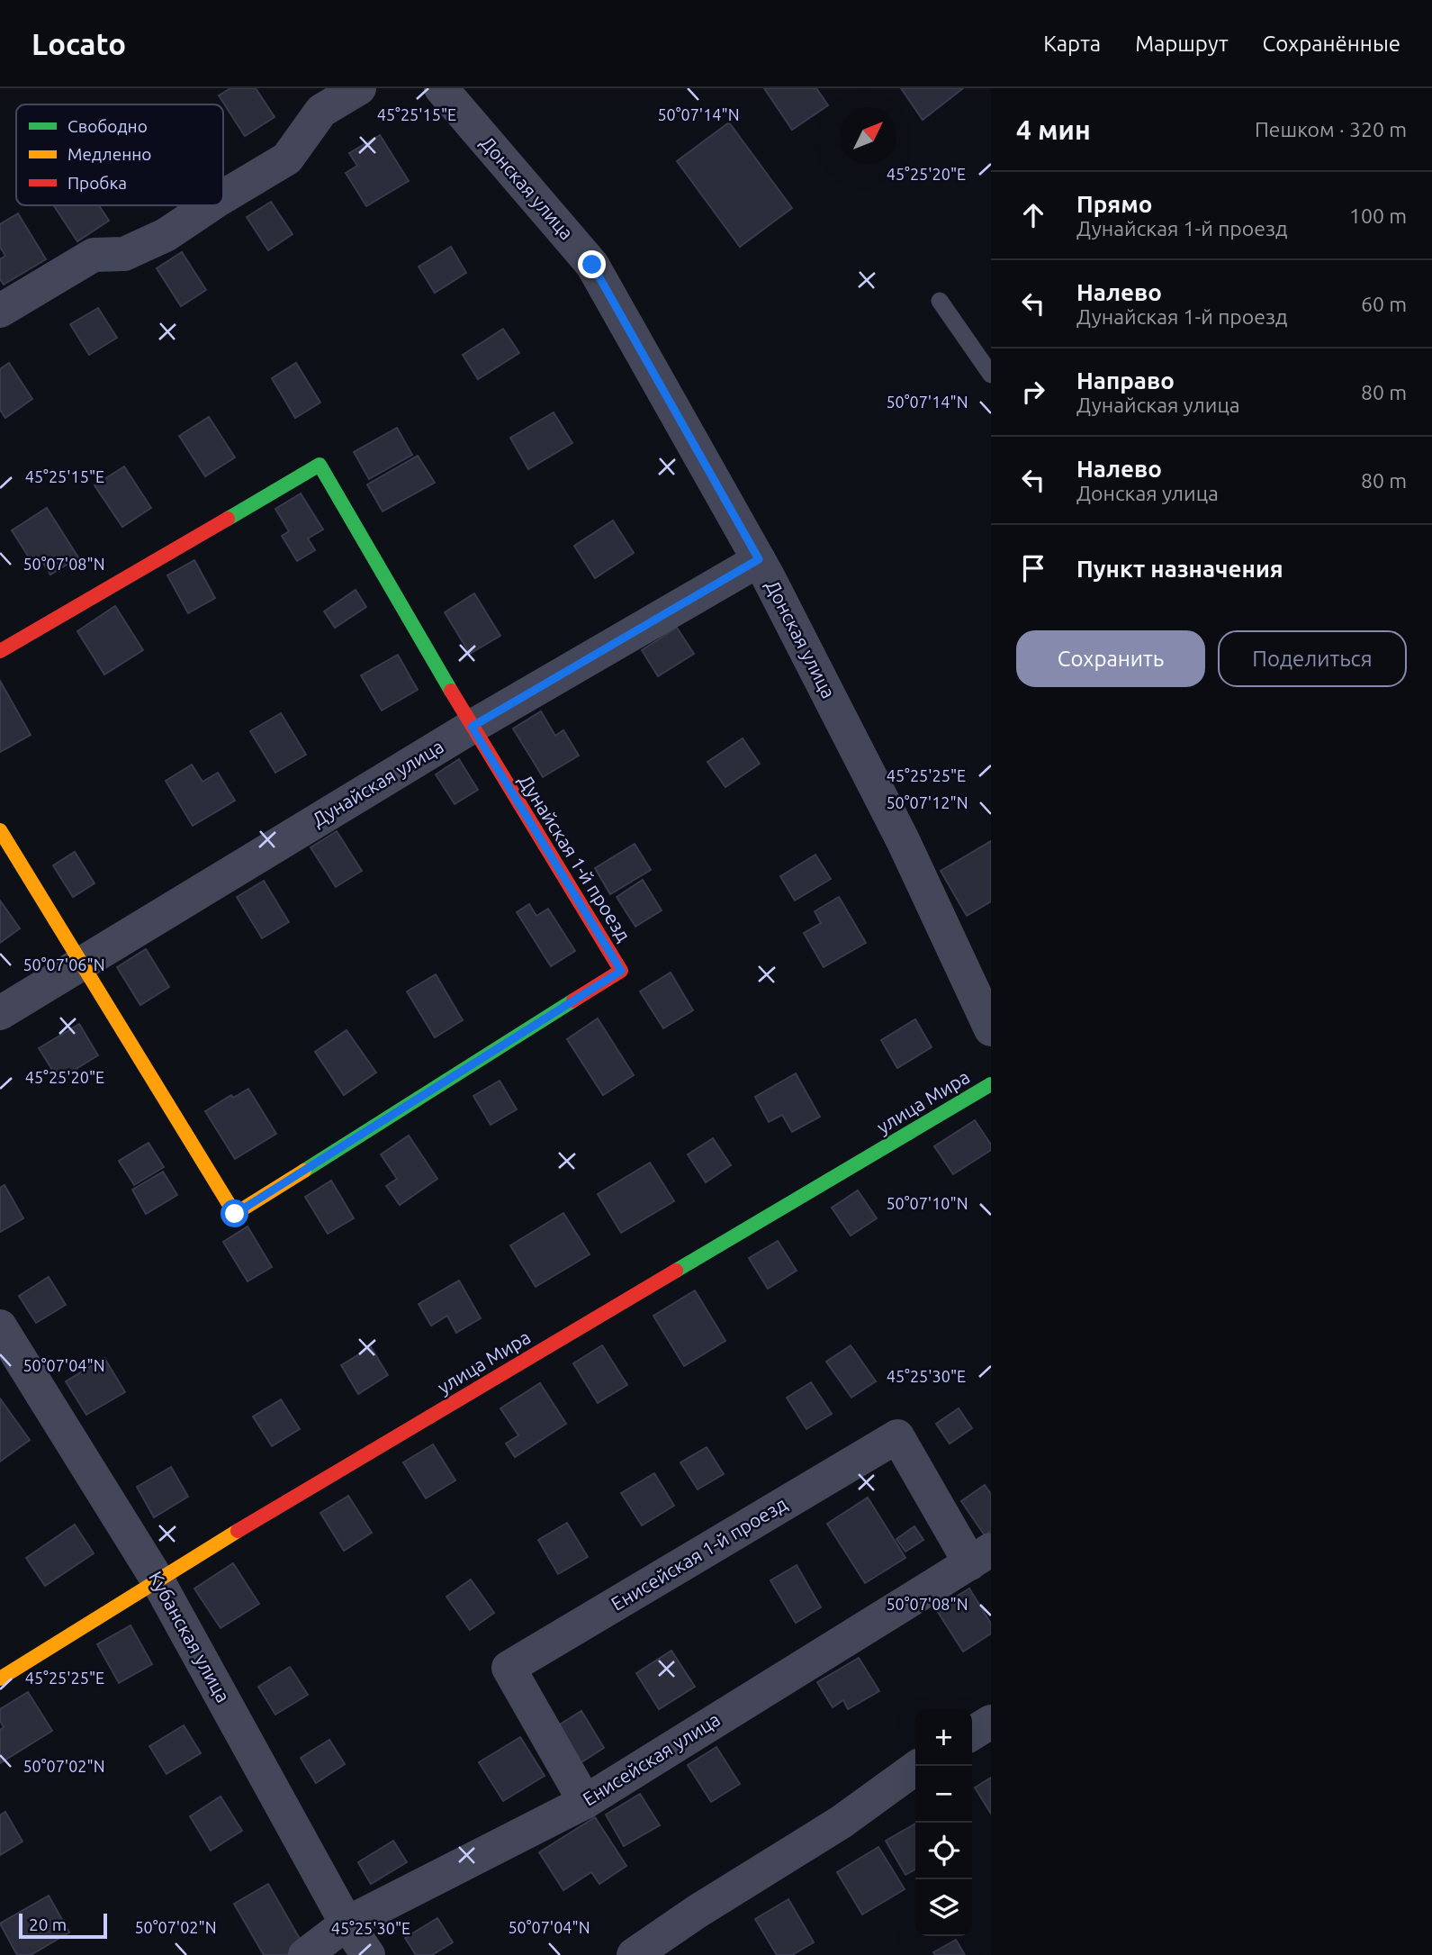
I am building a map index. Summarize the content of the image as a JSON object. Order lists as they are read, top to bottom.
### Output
{
  "streets": {
    "street": [
      "Донская улица",
      "Дунайская улица",
      "Дунайская 1-й проезд",
      "улица Мира",
      "Енисейская 1-й проезд",
      "Кубанская улица",
      "Енисейская улица"
    ]
  },
  "crossings": [
    ["Донская улица", "Дунайская улица"],
    ["Дунайская улица", "Дунайская 1-й проезд"],
    ["улица Мира", "Кубанская улица"],
    ["Енисейская 1-й проезд", "Енисейская улица"],
    ["Кубанская улица", "Енисейская улица"]
  ],
  "legend": ["Свободно", "Медленно", "Пробка"],
  "scale_bar": "20 m",
  "north": "top right",
  "page": {
    "header": "Locato",
    "nav": ["Карта", "Маршрут", "Сохранённые"],
    "heading": ["4 мин", "Пешком · 320 m"],
    "list": [
      ["Прямо", "Дунайская 1-й проезд", "100 m"],
      ["Налево", "Дунайская 1-й проезд", "60 m"],
      ["Направо", "Дунайская улица", "80 m"],
      ["Налево", "Донская улица", "80 m"],
      "Пункт назначения"
    ],
    "buttons": ["Сохранить", "Поделиться"],
    "map_buttons": ["+", "−"],
    "scale": "20 m"
  },
  "coordinates": [
    "45°25'15\"E",
    "50°07'14\"N",
    "45°25'20\"E",
    "50°07'08\"N",
    "45°25'25\"E",
    "50°07'12\"N",
    "50°07'06\"N",
    "50°07'10\"N",
    "50°07'04\"N",
    "45°25'30\"E",
    "50°07'02\"N"
  ]
}
